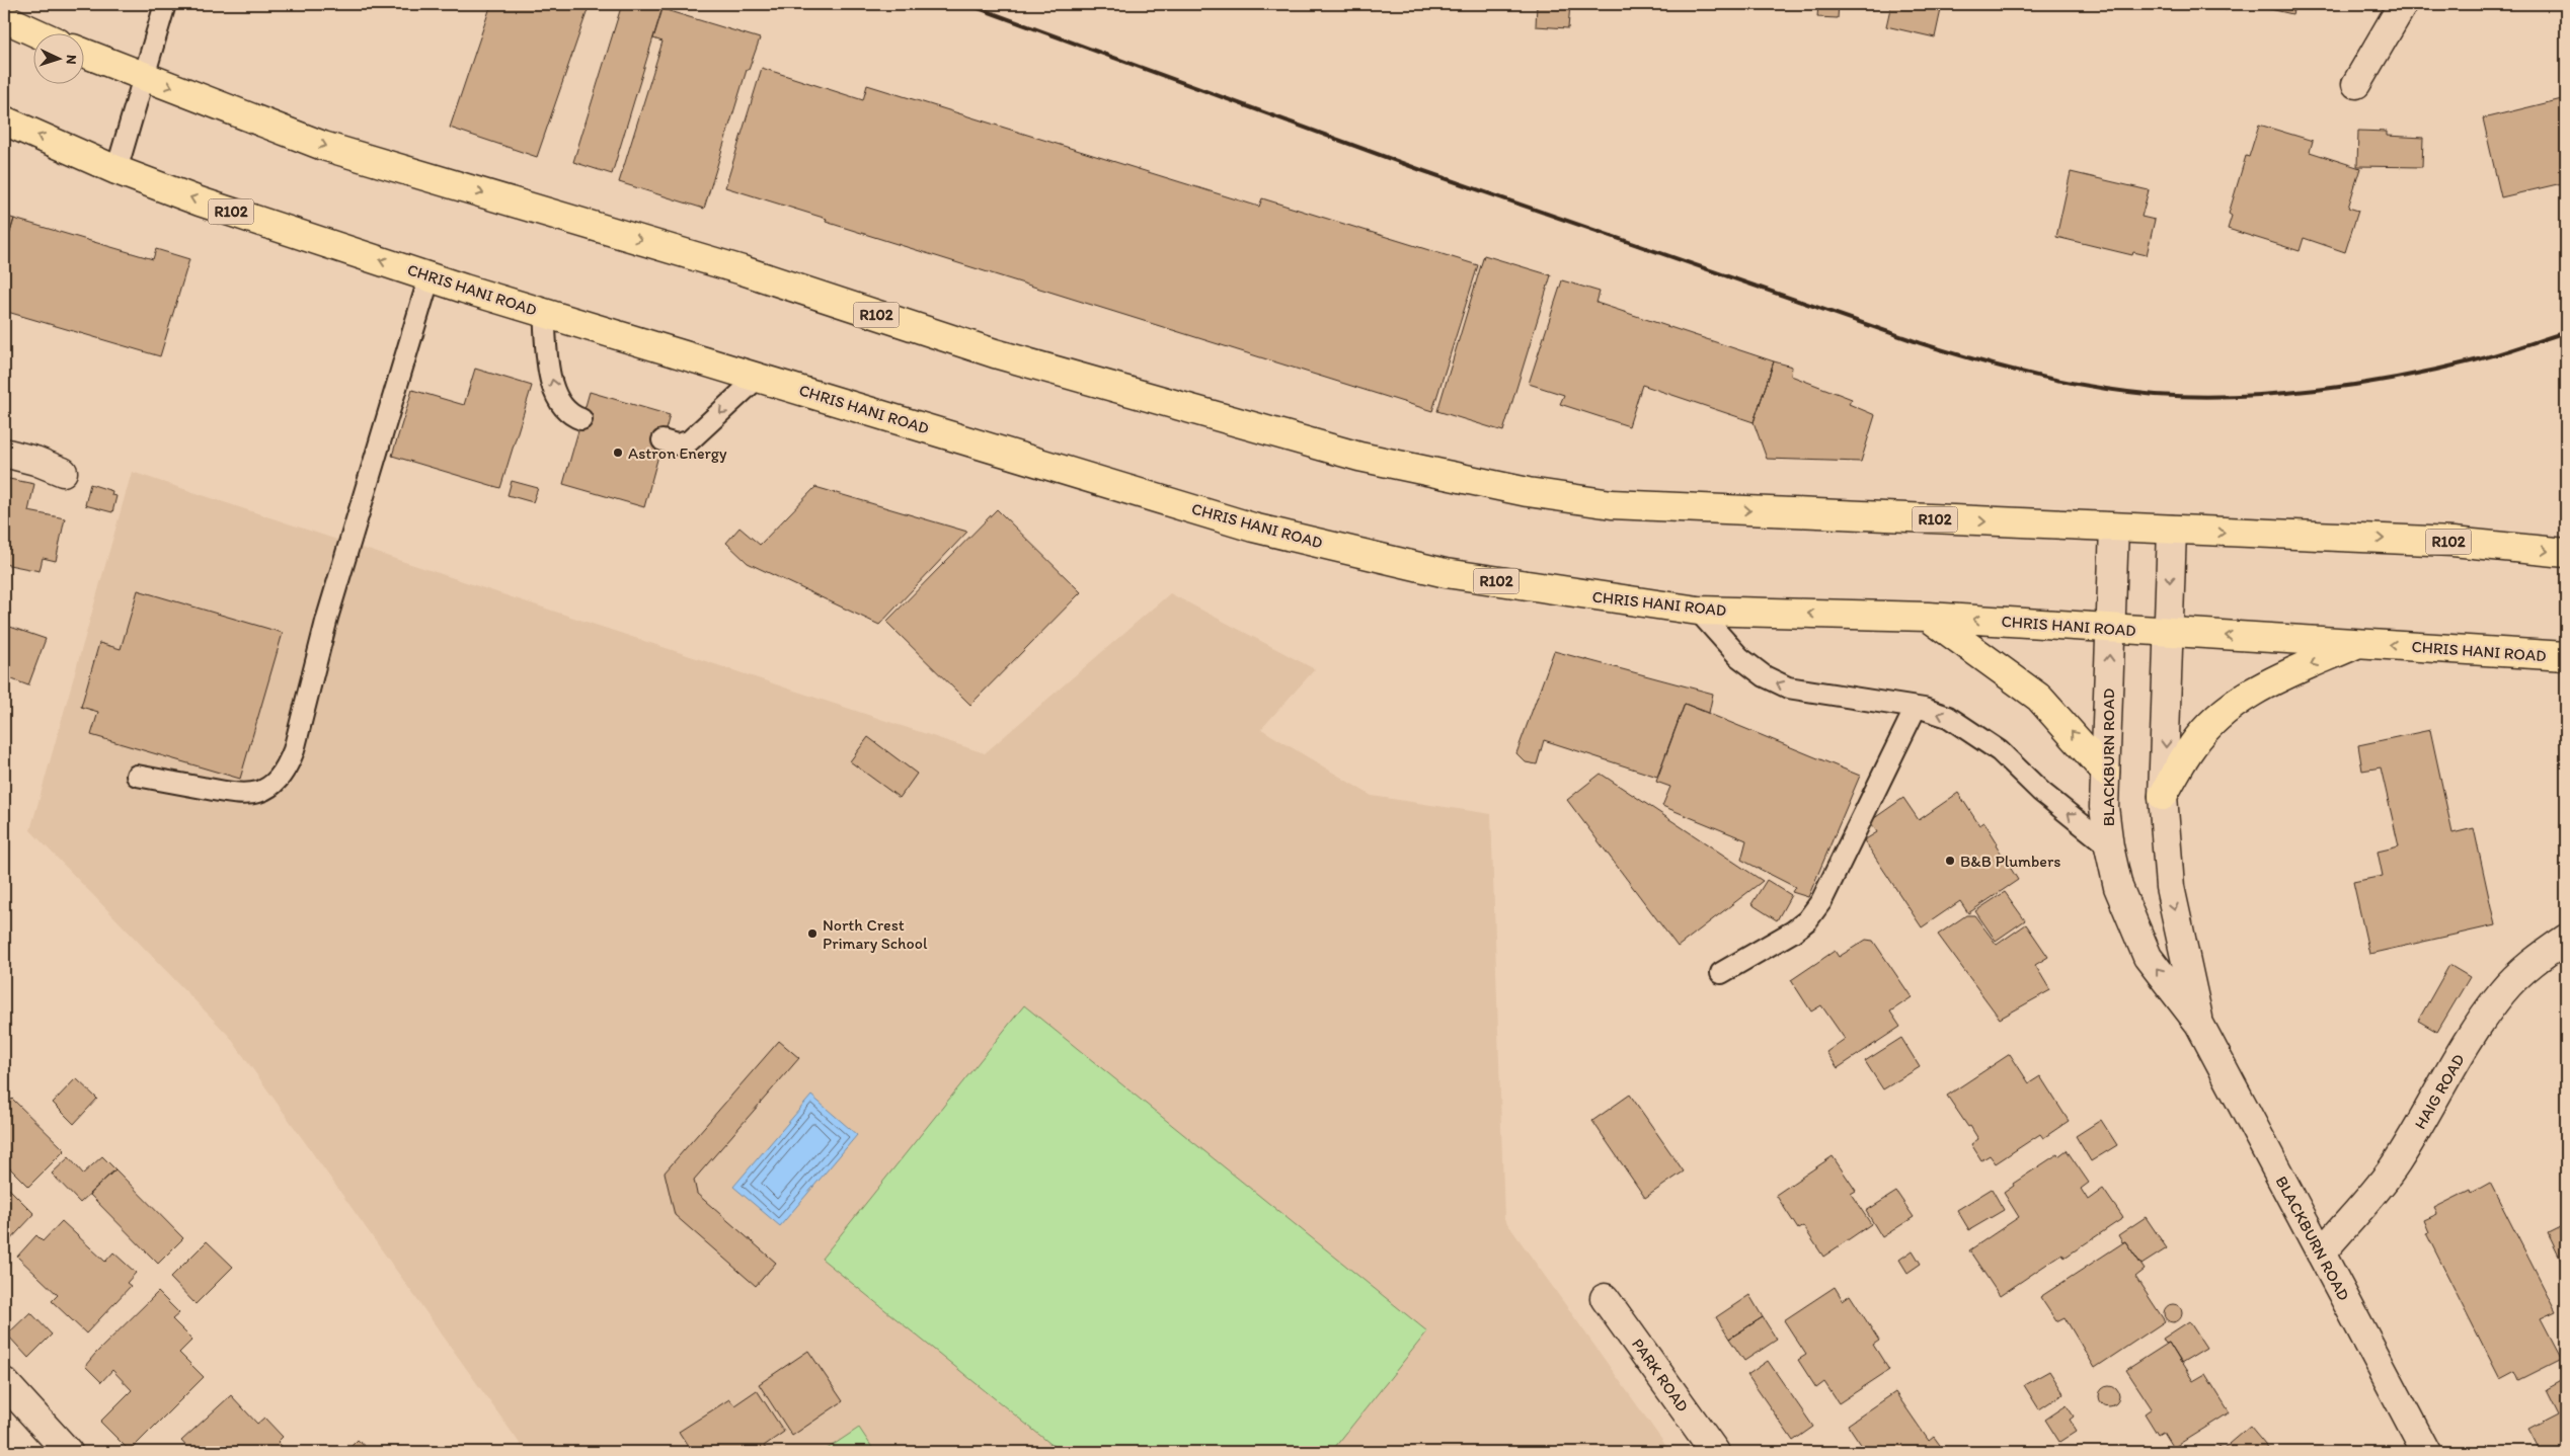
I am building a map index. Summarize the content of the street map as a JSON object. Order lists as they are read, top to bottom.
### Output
{
  "streets": {
    "main road": ["R102", "CHRIS HANI ROAD"],
    "street": ["BLACKBURN ROAD", "HAIG ROAD", "PARK ROAD"]
  },
  "crossings": [
    ["R102", "BLACKBURN ROAD"],
    ["CHRIS HANI ROAD", "BLACKBURN ROAD"],
    ["BLACKBURN ROAD", "HAIG ROAD"]
  ],
  "places": ["Astron Energy", "B&B Plumbers", "North Crest Primary School"],
  "north": "right"
}
